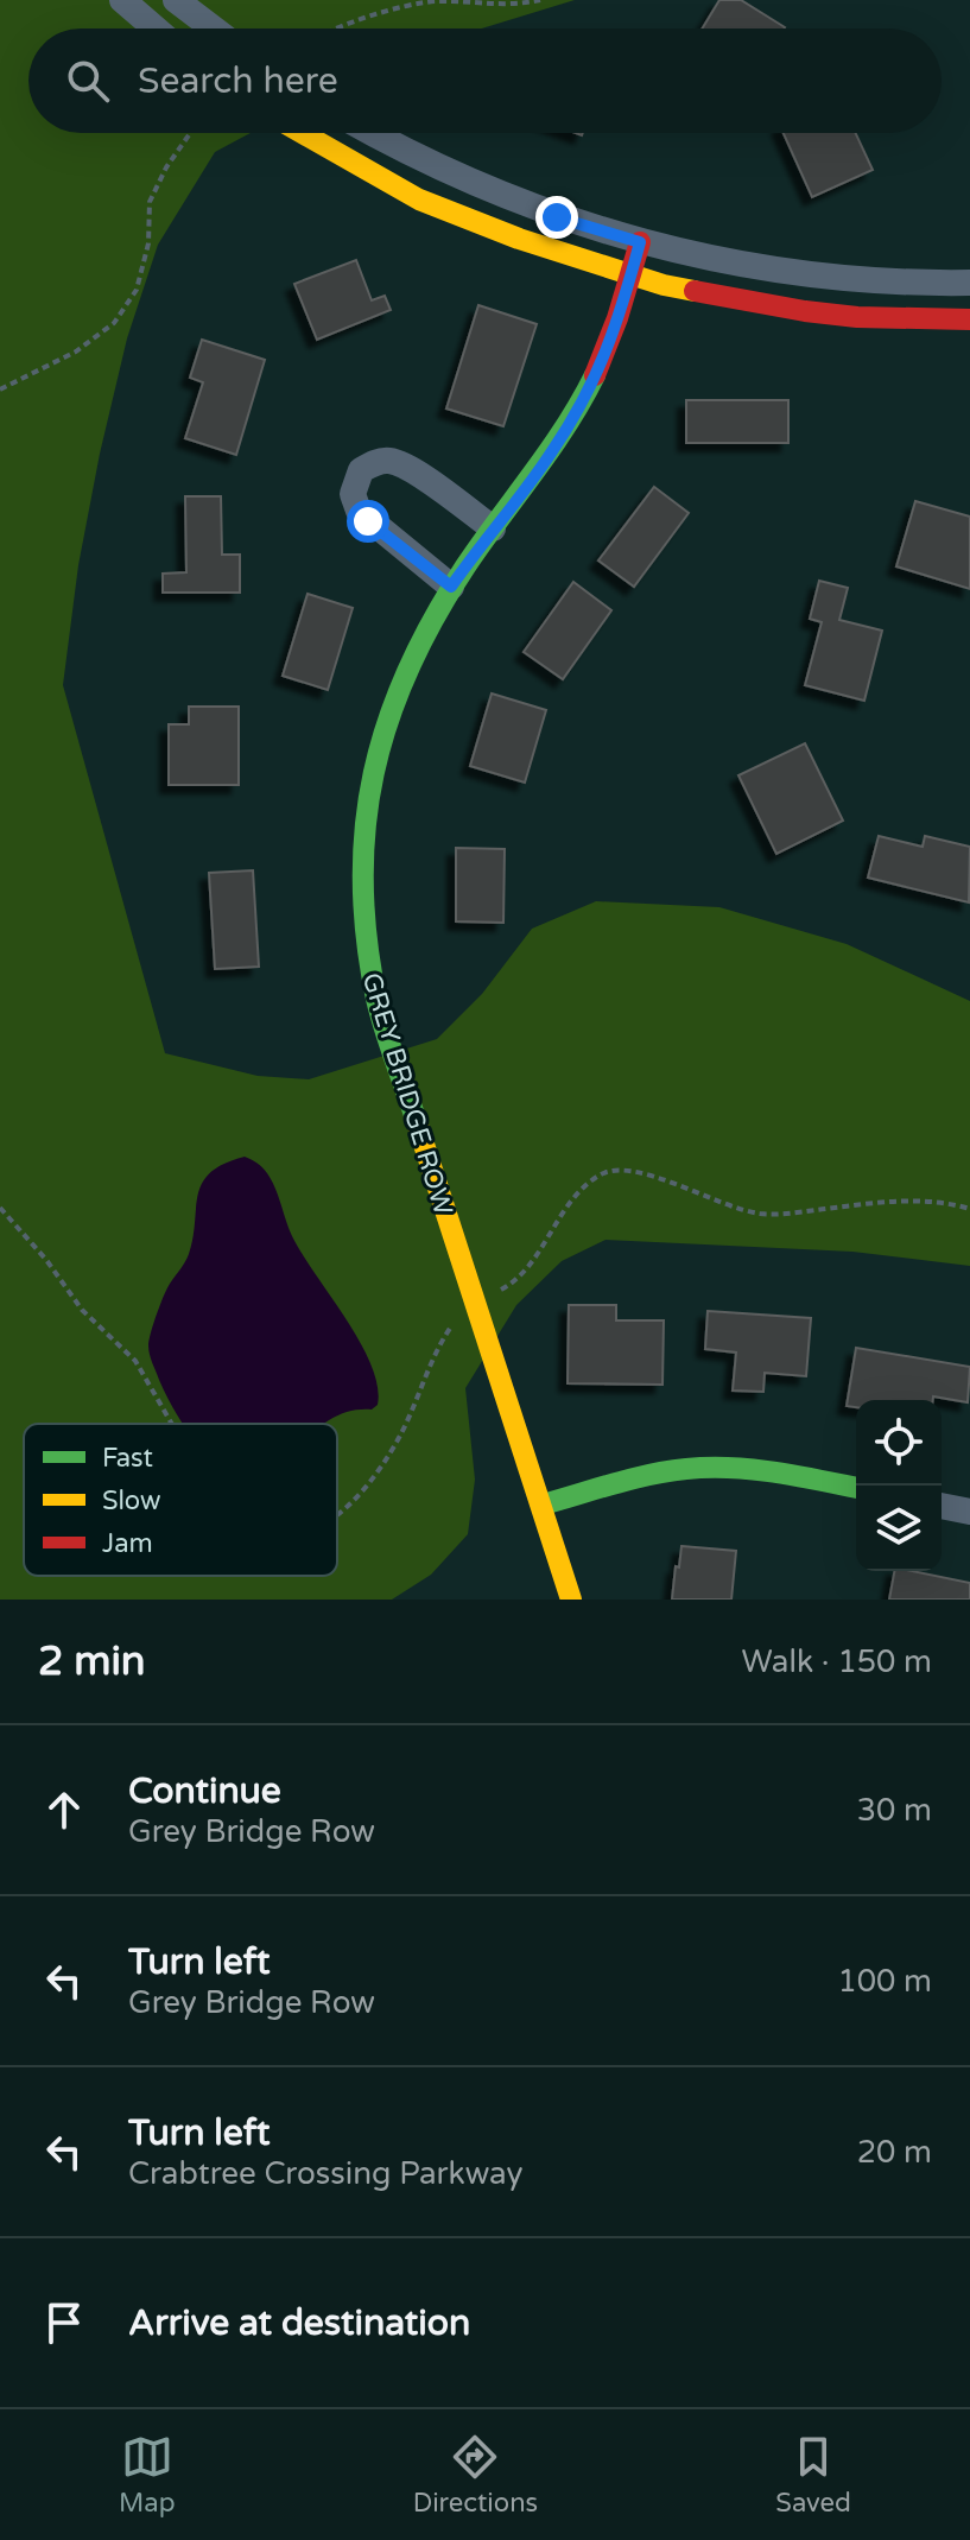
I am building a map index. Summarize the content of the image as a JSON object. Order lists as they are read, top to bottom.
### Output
{
  "streets": {
    "street": ["GREY BRIDGE ROW"]
  },
  "legend": ["Fast", "Slow", "Jam"],
  "page": {
    "search": "Search here",
    "heading": ["2 min", "Walk · 150 m"],
    "list": [
      ["Continue", "Grey Bridge Row", "30 m"],
      ["Turn left", "Grey Bridge Row", "100 m"],
      ["Turn left", "Crabtree Crossing Parkway", "20 m"],
      "Arrive at destination"
    ],
    "nav": ["Map", "Directions", "Saved"]
  }
}
